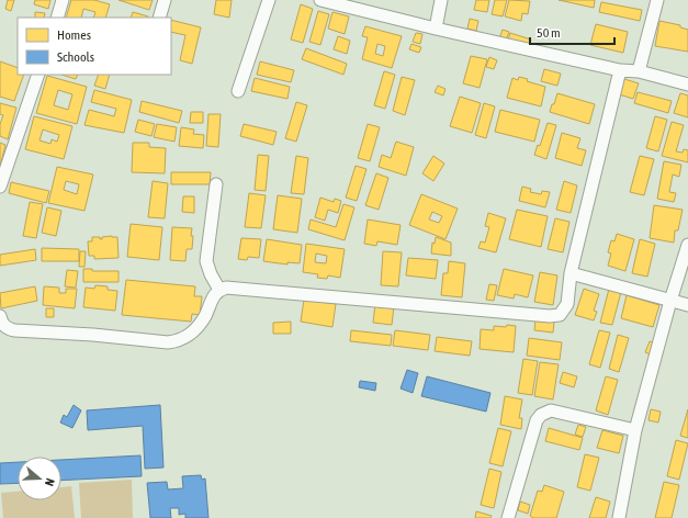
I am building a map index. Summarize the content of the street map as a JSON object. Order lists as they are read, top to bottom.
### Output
{
  "legend": ["Homes", "Schools"],
  "scale_bar": "50 m",
  "north": "right"
}
